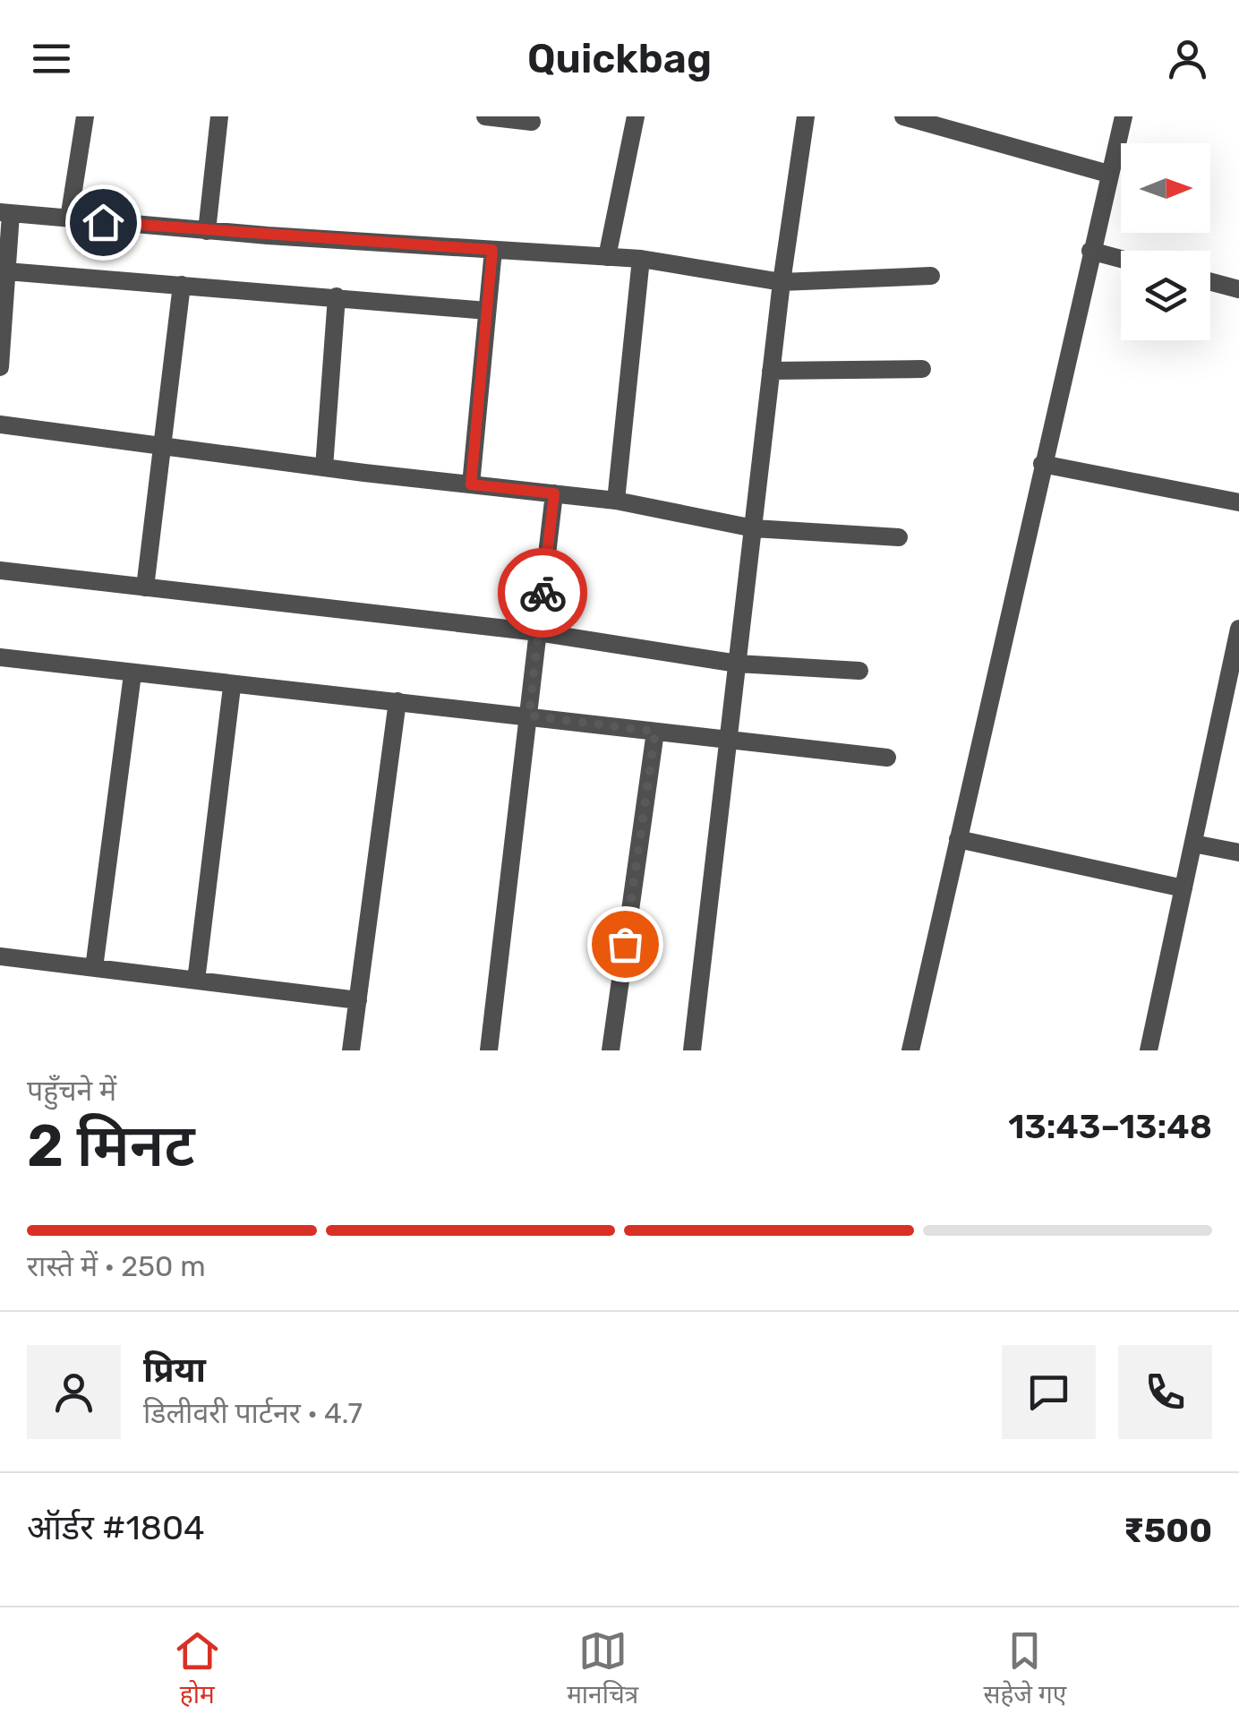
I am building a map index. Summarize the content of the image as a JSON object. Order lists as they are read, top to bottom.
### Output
{
  "north": "right",
  "page": {
    "header": "Quickbag",
    "heading": ["2 मिनट", "पहुँचने में", "13:43–13:48"],
    "panel": [
      "प्रिया",
      "डिलीवरी पार्टनर · 4.7",
      "ऑर्डर #1804",
      "₹500"
    ],
    "bar": "रास्ते में · 250 m",
    "tabs": ["होम", "मानचित्र", "सहेजे गए"]
  }
}
